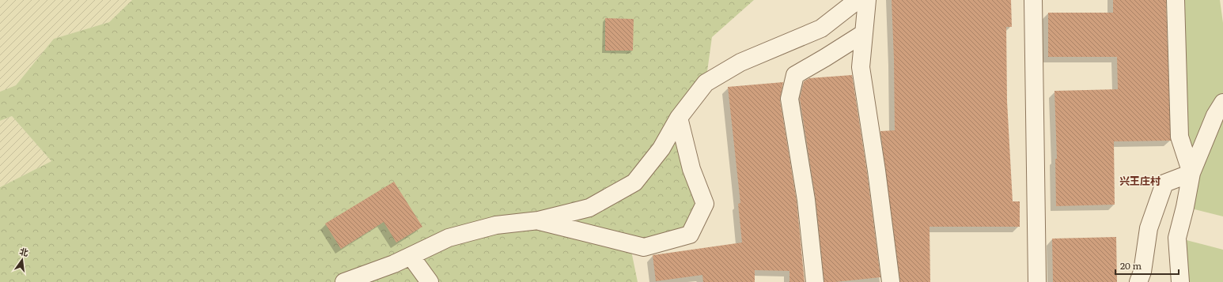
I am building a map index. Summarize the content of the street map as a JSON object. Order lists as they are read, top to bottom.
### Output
{
  "districts": ["兴王庄村"],
  "scale_bar": "20 m",
  "north": "top"
}
